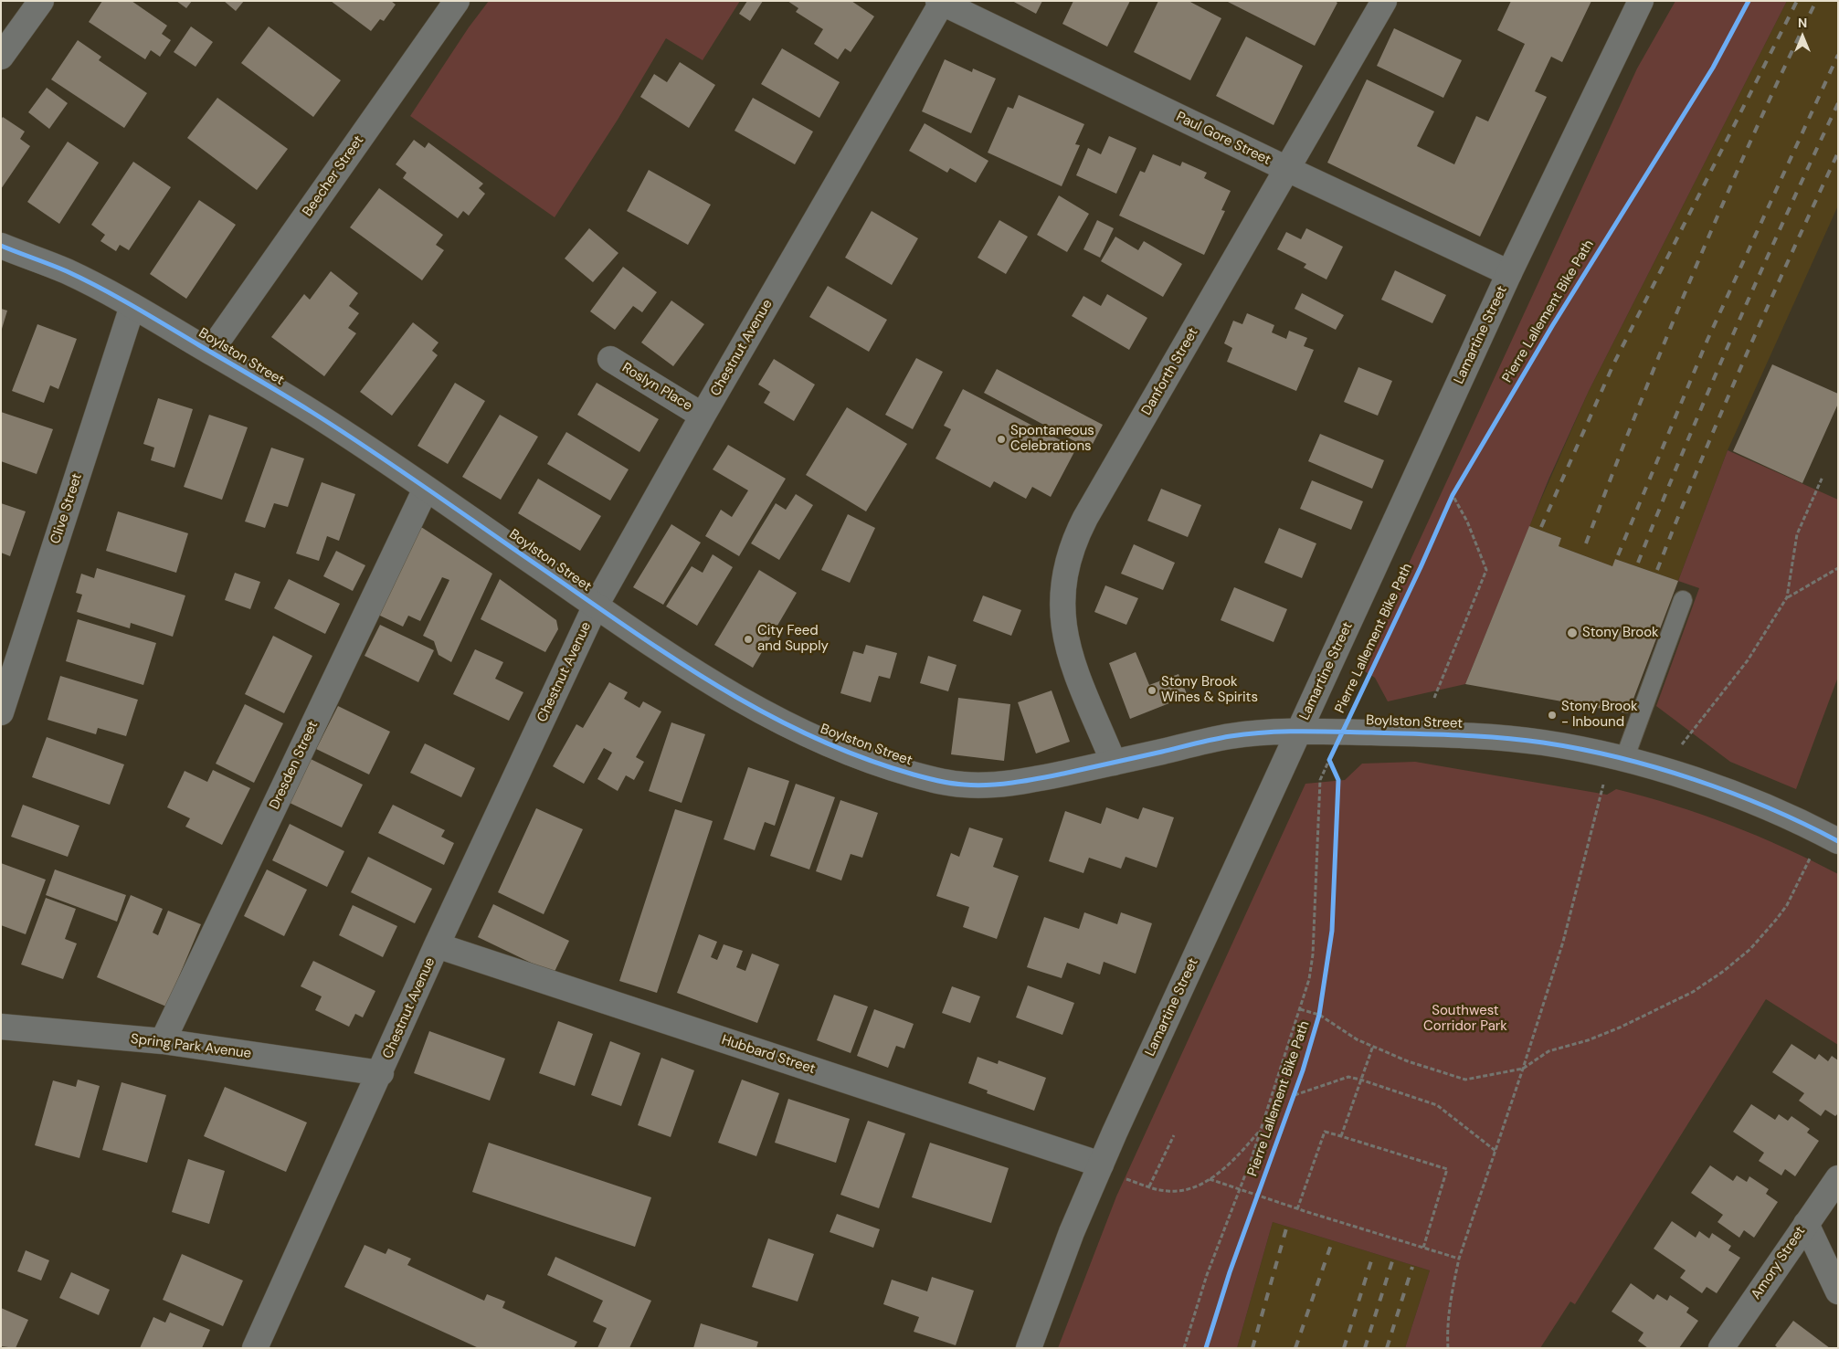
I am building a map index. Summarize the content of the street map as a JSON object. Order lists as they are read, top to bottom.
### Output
{
  "streets": {
    "street": [
      "Paul Gore Street",
      "Beecher Street",
      "Lamartine Street",
      "Chestnut Avenue",
      "Boylston Street",
      "Danforth Street",
      "Roslyn Place",
      "Clive Street",
      "Dresden Street",
      "Spring Park Avenue",
      "Hubbard Street",
      "Amory Street"
    ],
    "cycle path": ["Pierre Lallement Bike Path"]
  },
  "crossings": [
    ["Paul Gore Street", "Lamartine Street"],
    ["Paul Gore Street", "Chestnut Avenue"],
    ["Paul Gore Street", "Danforth Street"],
    ["Beecher Street", "Boylston Street"],
    ["Pierre Lallement Bike Path", "Boylston Street"],
    ["Lamartine Street", "Boylston Street"],
    ["Lamartine Street", "Hubbard Street"],
    ["Chestnut Avenue", "Boylston Street"],
    ["Chestnut Avenue", "Roslyn Place"],
    ["Chestnut Avenue", "Spring Park Avenue"],
    ["Chestnut Avenue", "Hubbard Street"],
    ["Boylston Street", "Danforth Street"],
    ["Boylston Street", "Clive Street"],
    ["Boylston Street", "Dresden Street"],
    ["Dresden Street", "Spring Park Avenue"]
  ],
  "parks": ["Southwest Corridor Park"],
  "places": [
    "Spontaneous Celebrations",
    "Stony Brook",
    "City Feed and Supply",
    "Stony Brook Wines & Spirits",
    "Stony Brook - Inbound"
  ],
  "north": "top"
}
